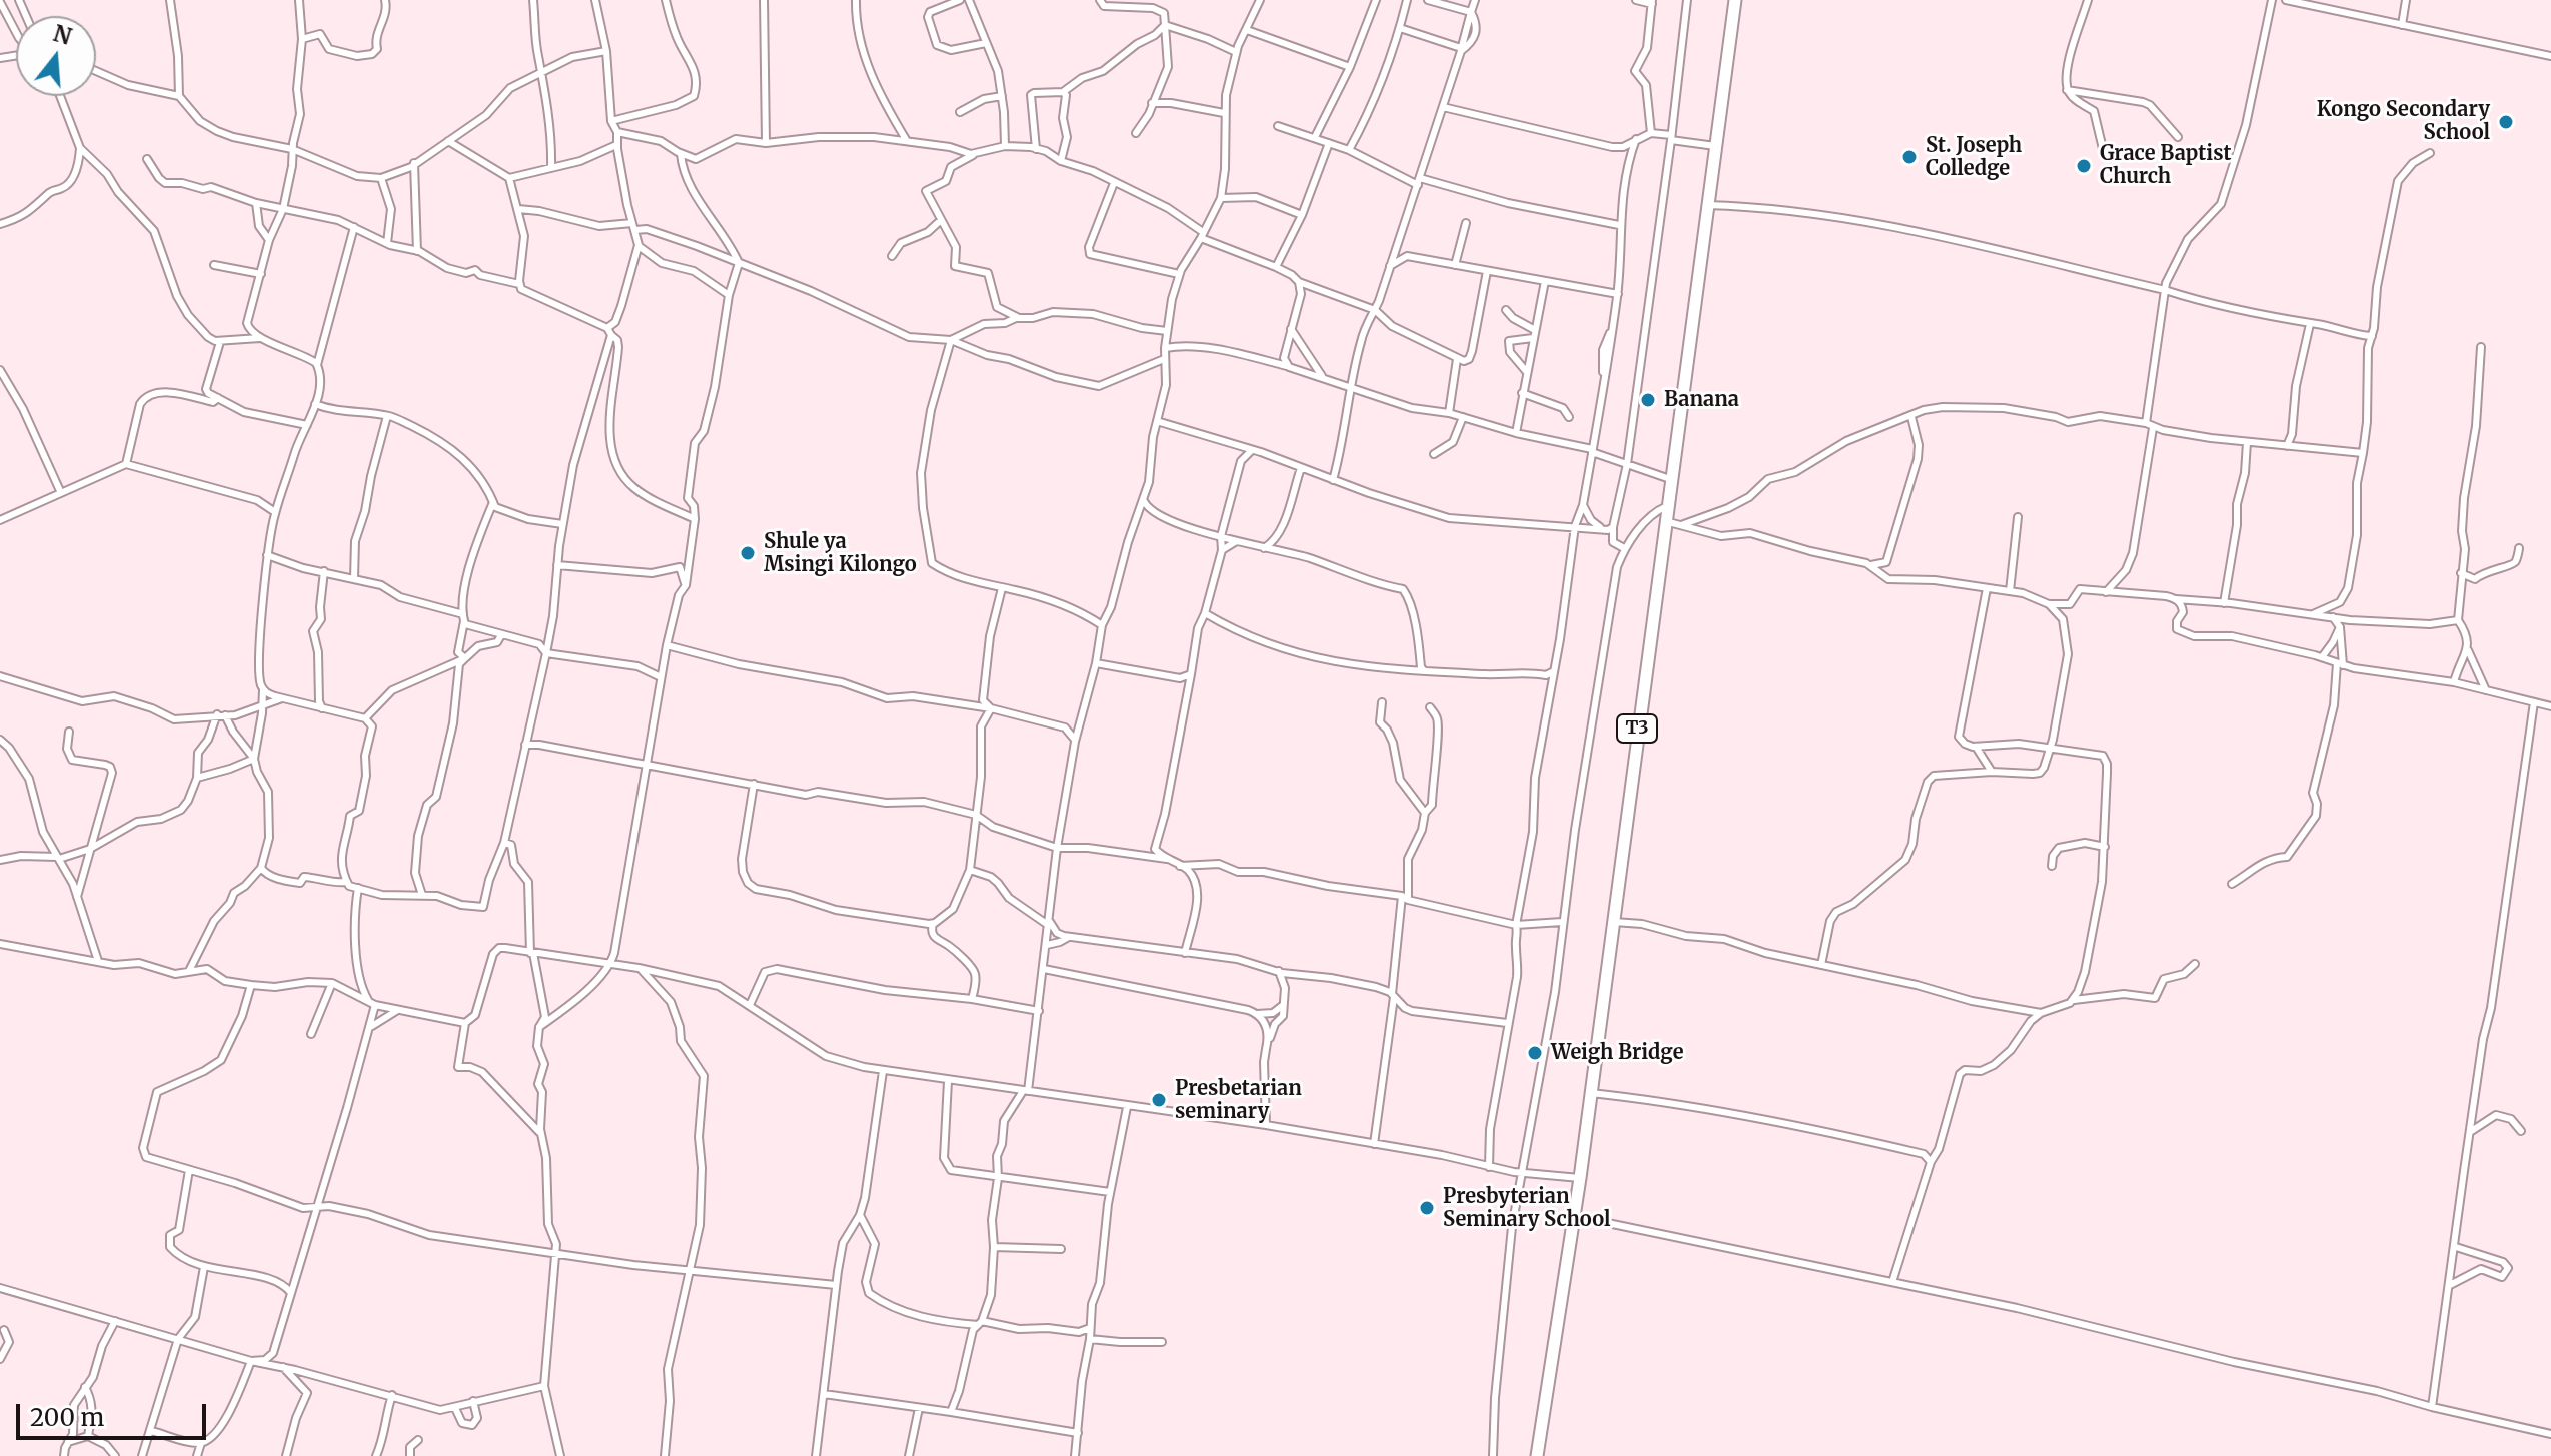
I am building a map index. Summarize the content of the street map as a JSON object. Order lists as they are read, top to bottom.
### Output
{
  "streets": {
    "highway": ["T3"]
  },
  "places": [
    "Kongo Secondary School",
    "St. Joseph Colledge",
    "Grace Baptist Church",
    "Banana",
    "Shule ya Msingi Kilongo",
    "Weigh Bridge",
    "Presbetarian seminary",
    "Presbyterian Seminary School"
  ],
  "scale_bar": "200 m",
  "north": "top"
}
